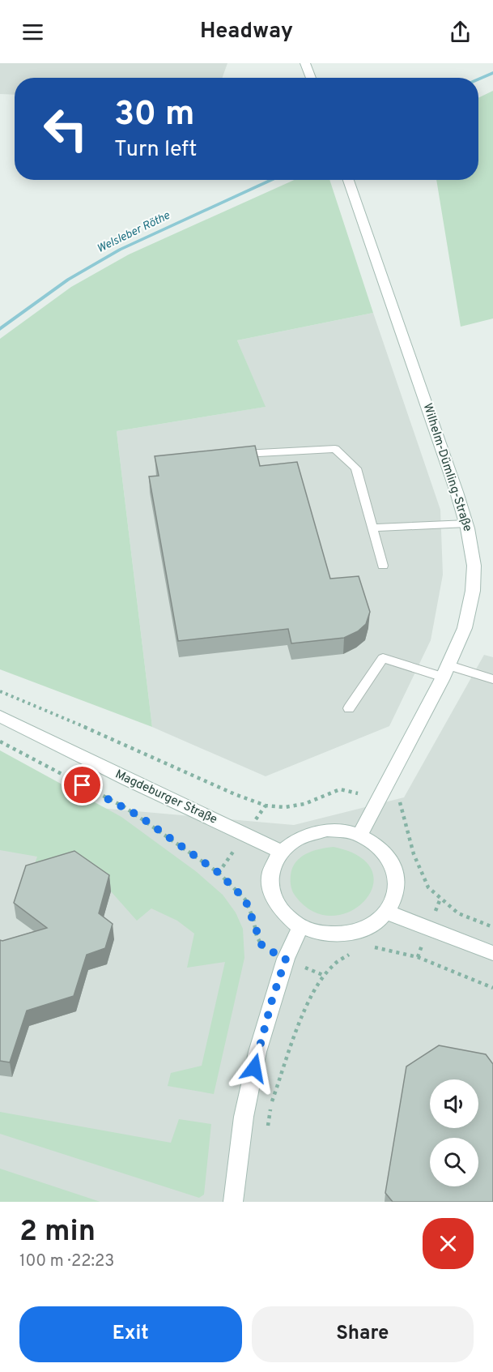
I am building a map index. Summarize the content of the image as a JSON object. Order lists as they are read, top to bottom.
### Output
{
  "streets": {
    "street": ["Wilhelm-Dümling-Straße", "Magdeburger Straße"]
  },
  "crossings": [
    ["Wilhelm-Dümling-Straße", "Magdeburger Straße"]
  ],
  "water": ["Welsleber Röthe"],
  "page": {
    "header": "Headway",
    "turn": ["30 m", "Turn left"],
    "heading": ["2 min", "100 m · 22:23"],
    "buttons": ["Exit", "Share"]
  }
}
